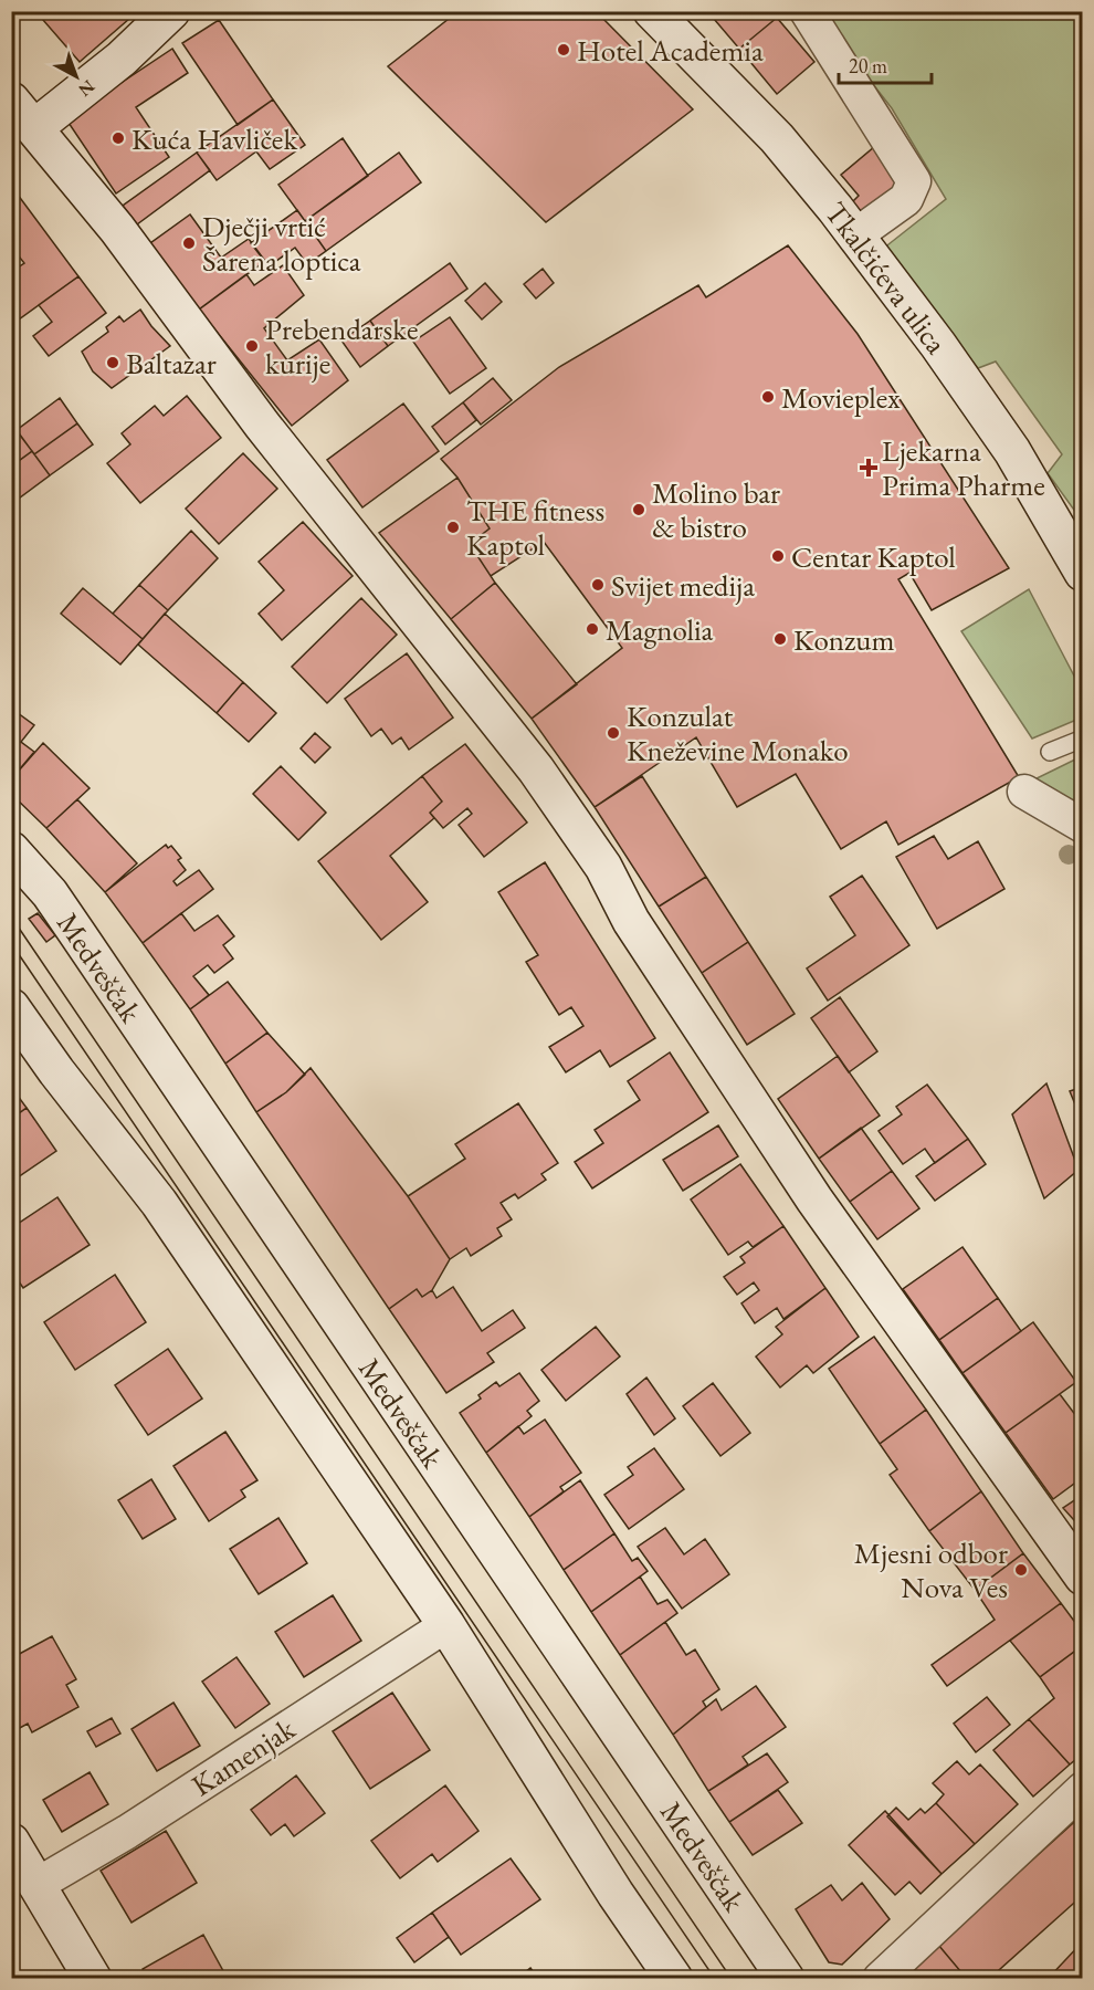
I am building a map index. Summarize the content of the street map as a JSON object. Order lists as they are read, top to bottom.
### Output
{
  "streets": {
    "street": ["Tkalčićeva ulica", "Medveščak", "Kamenjak"]
  },
  "places": {
    "other": [
      "Hotel Academia",
      "Kuća Havliček",
      "Dječji vrtić Šarena loptica",
      "Prebendarske kurije",
      "Baltazar",
      "Movieplex",
      "Molino bar & bistro",
      "THE fitness Kaptol",
      "Centar Kaptol",
      "Svijet medija",
      "Magnolia",
      "Konzum",
      "Konzulat Kneževine Monako",
      "Mjesni odbor Nova Ves"
    ],
    "health": ["Ljekarna Prima Pharme"]
  },
  "scale_bar": "20 m",
  "north": "bottom right"
}
